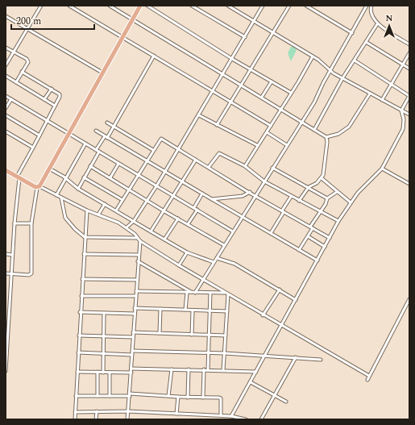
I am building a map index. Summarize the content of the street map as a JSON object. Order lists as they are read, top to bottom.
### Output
{
  "scale_bar": "200 m",
  "north": "top"
}
